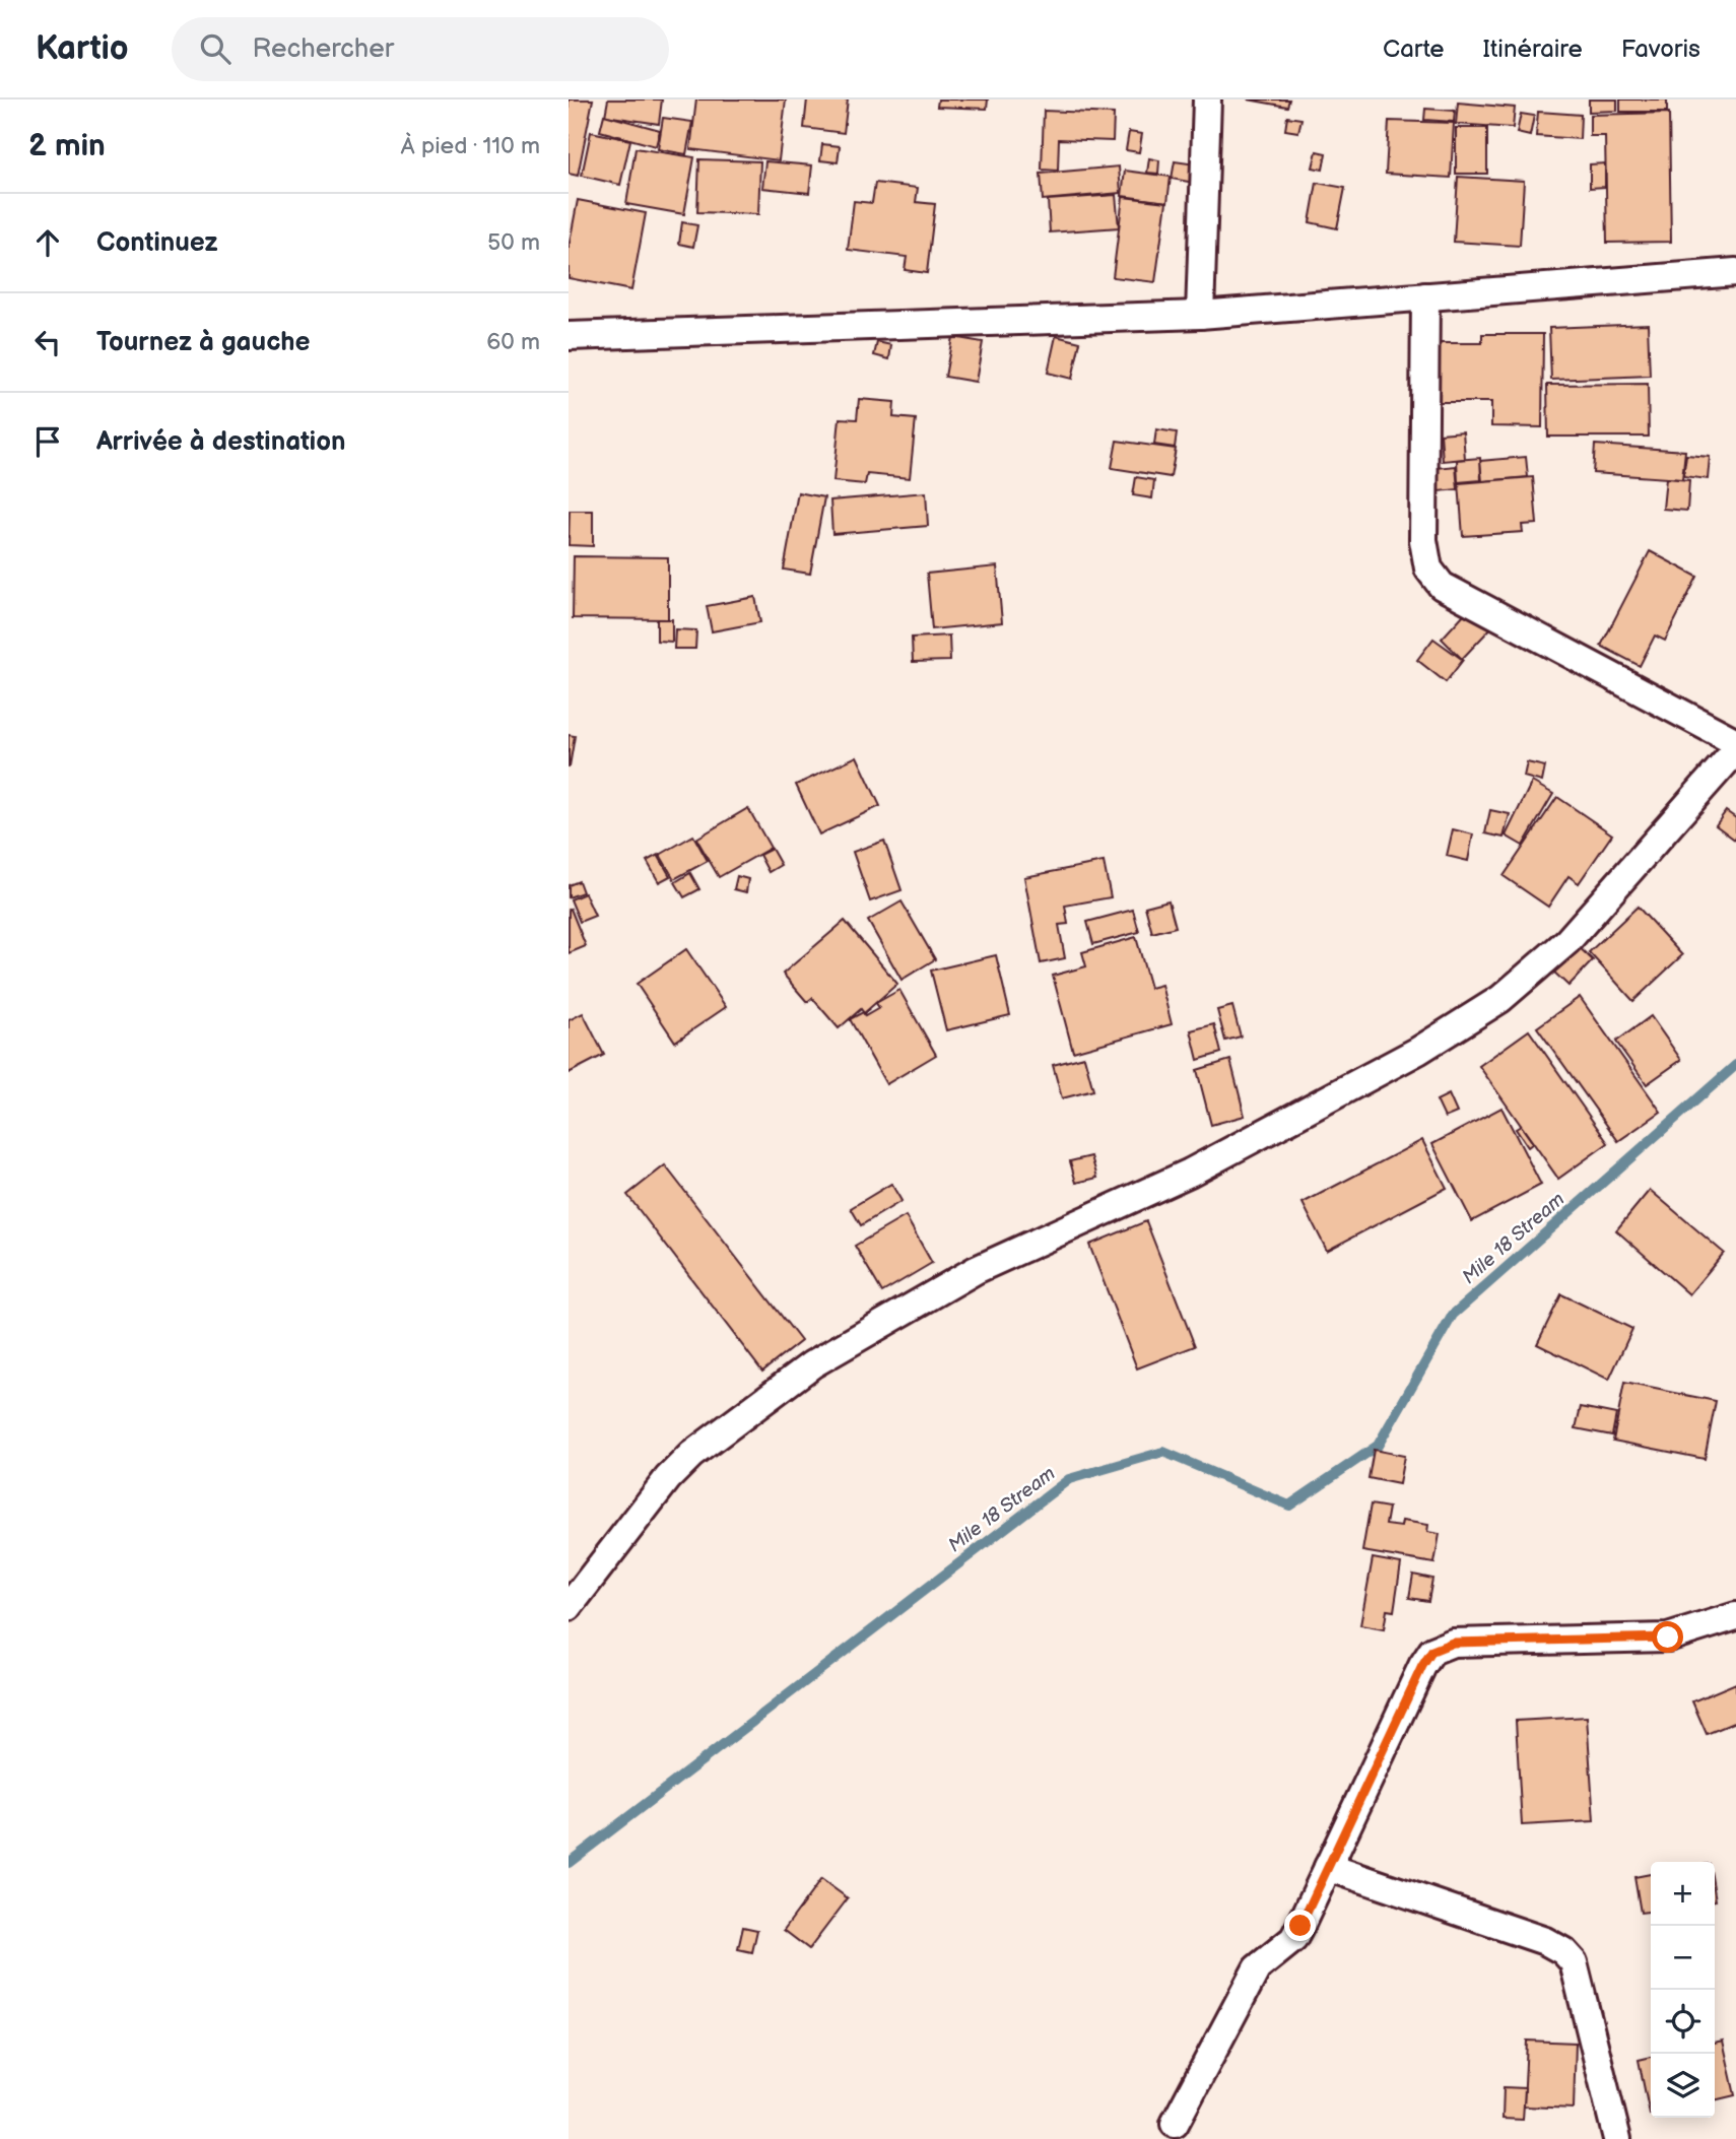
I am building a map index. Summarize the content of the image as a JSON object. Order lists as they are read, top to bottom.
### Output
{
  "water": ["Mile 18 Stream"],
  "page": {
    "header": "Kartio",
    "search": "Rechercher",
    "nav": ["Carte", "Itinéraire", "Favoris"],
    "heading": ["2 min", "À pied · 110 m"],
    "list": [
      ["Continuez", "50 m"],
      ["Tournez à gauche", "60 m"],
      "Arrivée à destination"
    ],
    "map_buttons": ["+", "−"]
  }
}
